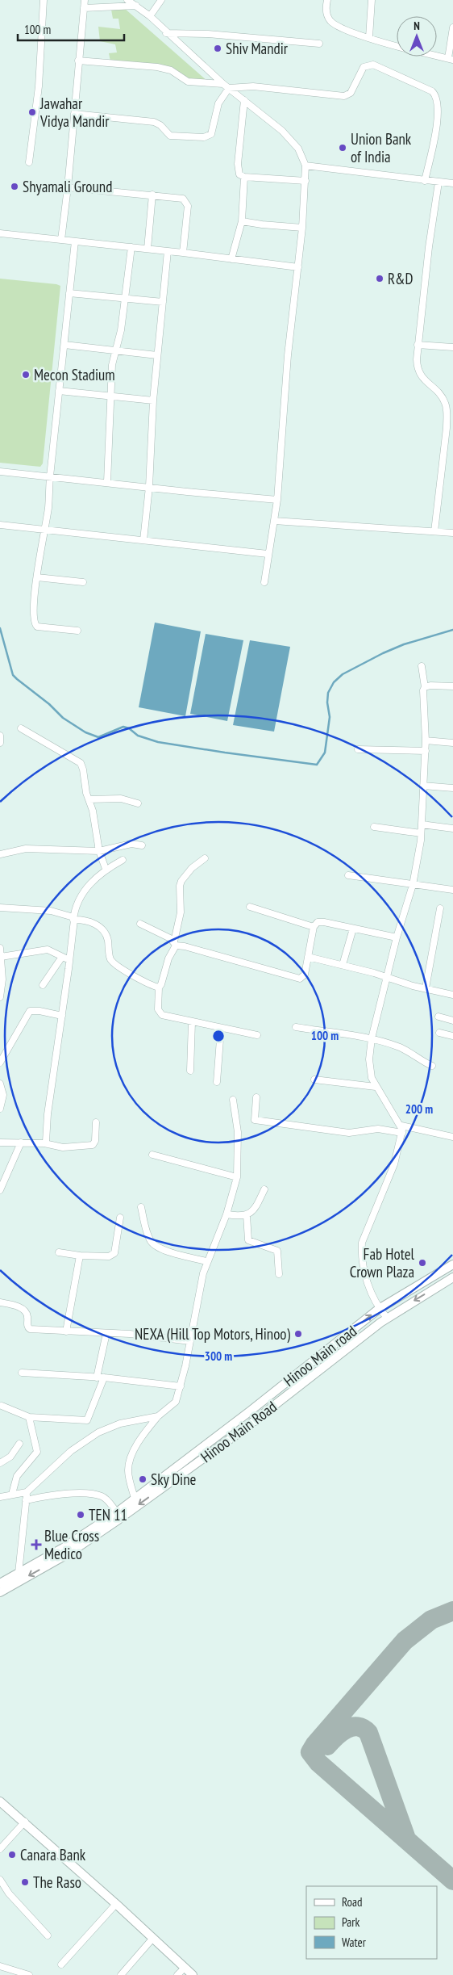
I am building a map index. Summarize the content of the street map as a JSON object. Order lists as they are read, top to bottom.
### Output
{
  "streets": {
    "main road": ["Hinoo Main road", "Hinoo Main Road"]
  },
  "one_way": ["Hinoo Main road", "Hinoo Main Road"],
  "places": {
    "other": [
      "Shiv Mandir",
      "Jawahar Vidya Mandir",
      "Union Bank of India",
      "Shyamali Ground",
      "R&D",
      "Mecon Stadium",
      "Fab Hotel Crown Plaza",
      "NEXA (Hill Top Motors, Hinoo)",
      "Sky Dine",
      "TEN 11",
      "Canara Bank",
      "The Raso"
    ],
    "health": ["Blue Cross Medico"]
  },
  "legend": ["Road", "Park", "Water"],
  "scale_bar": "100 m",
  "north": "top",
  "rings": ["100 m", "200 m", "300 m"]
}
